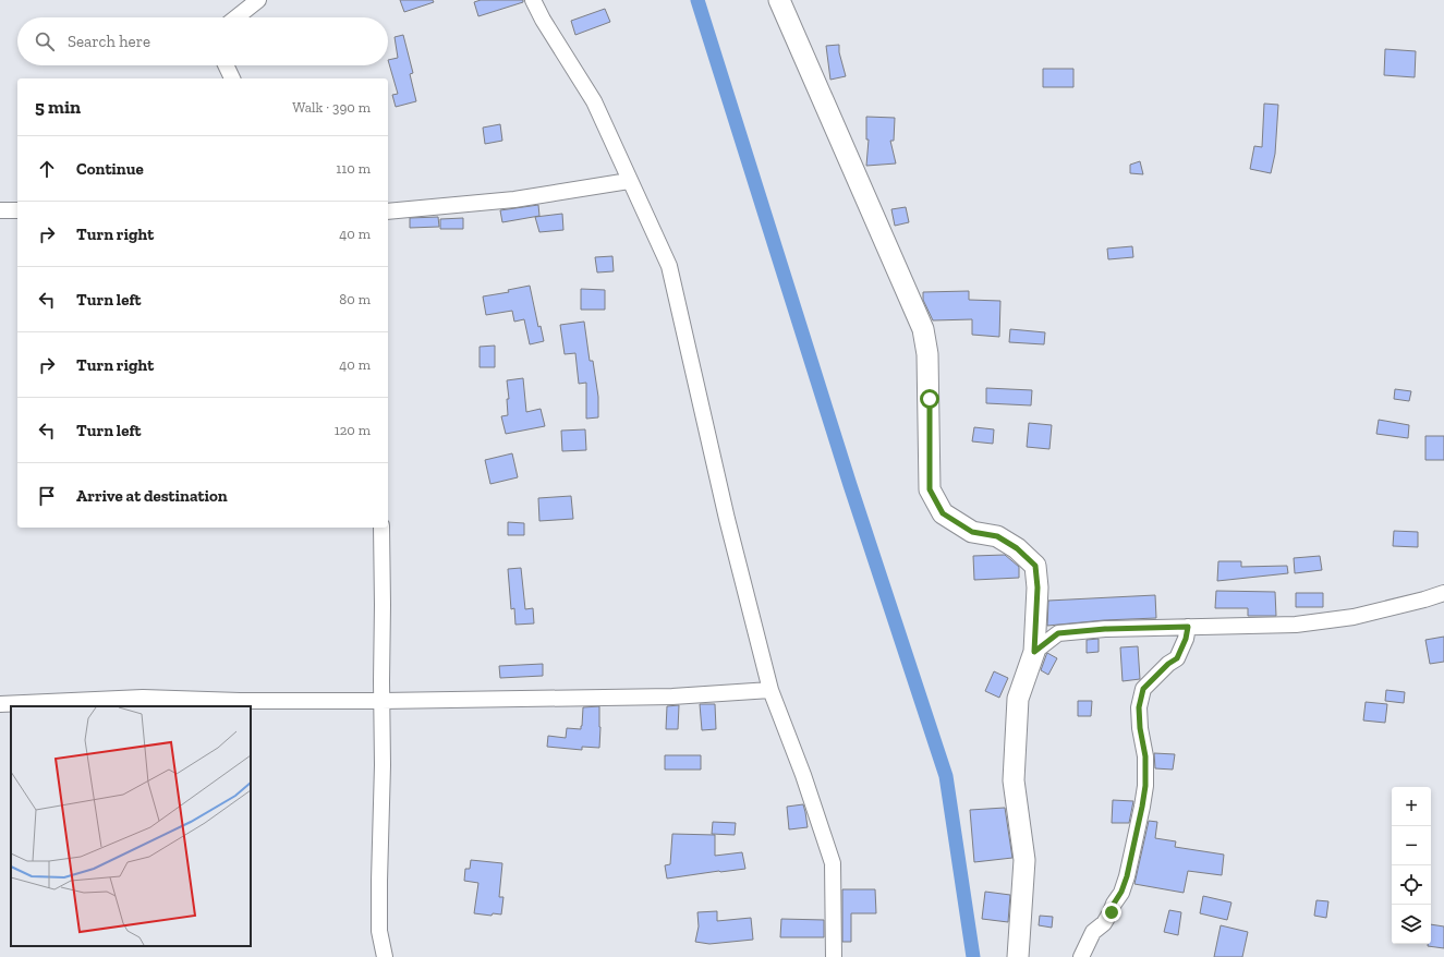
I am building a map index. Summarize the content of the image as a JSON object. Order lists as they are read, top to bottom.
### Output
{
  "page": {
    "search": "Search here",
    "heading": ["5 min", "Walk · 390 m"],
    "list": [
      ["Continue", "110 m"],
      ["Turn right", "40 m"],
      ["Turn left", "80 m"],
      ["Turn right", "40 m"],
      ["Turn left", "120 m"],
      "Arrive at destination"
    ],
    "map_buttons": ["+", "−"]
  }
}
